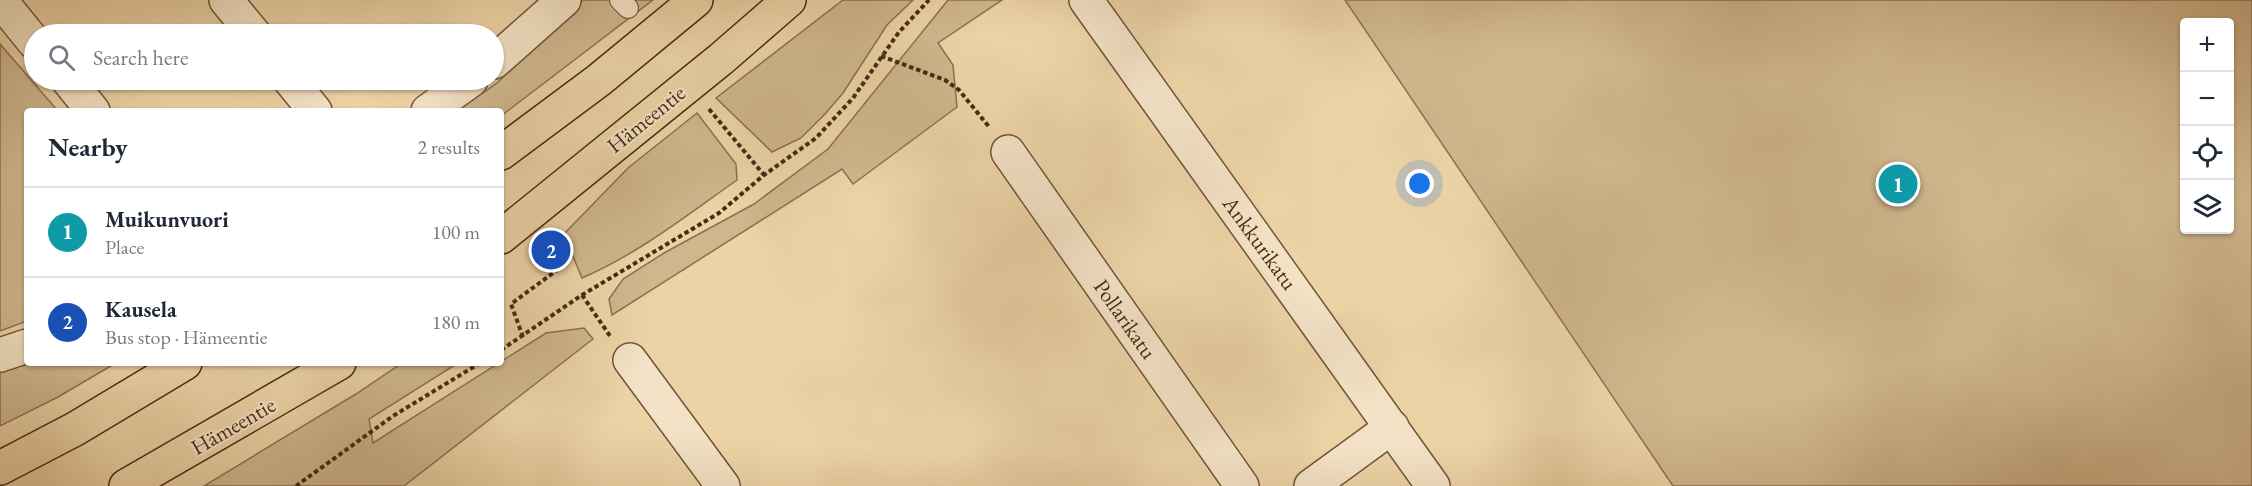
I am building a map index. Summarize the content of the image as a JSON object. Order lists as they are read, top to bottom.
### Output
{
  "streets": {
    "highway": ["Hämeentie"],
    "street": ["Ankkurikatu", "Pollarikatu"]
  },
  "page": {
    "map_buttons": ["+", "−"],
    "search": "Search here",
    "heading": ["Nearby", "2 results"],
    "pins": ["1", "2"],
    "list": [
      {
        "mark": "1",
        "name": "Muikunvuori",
        "note": "Place",
        "value": "100 m"
      },
      {
        "mark": "2",
        "name": "Kausela",
        "note": "Bus stop · Hämeentie",
        "value": "180 m"
      }
    ]
  }
}
